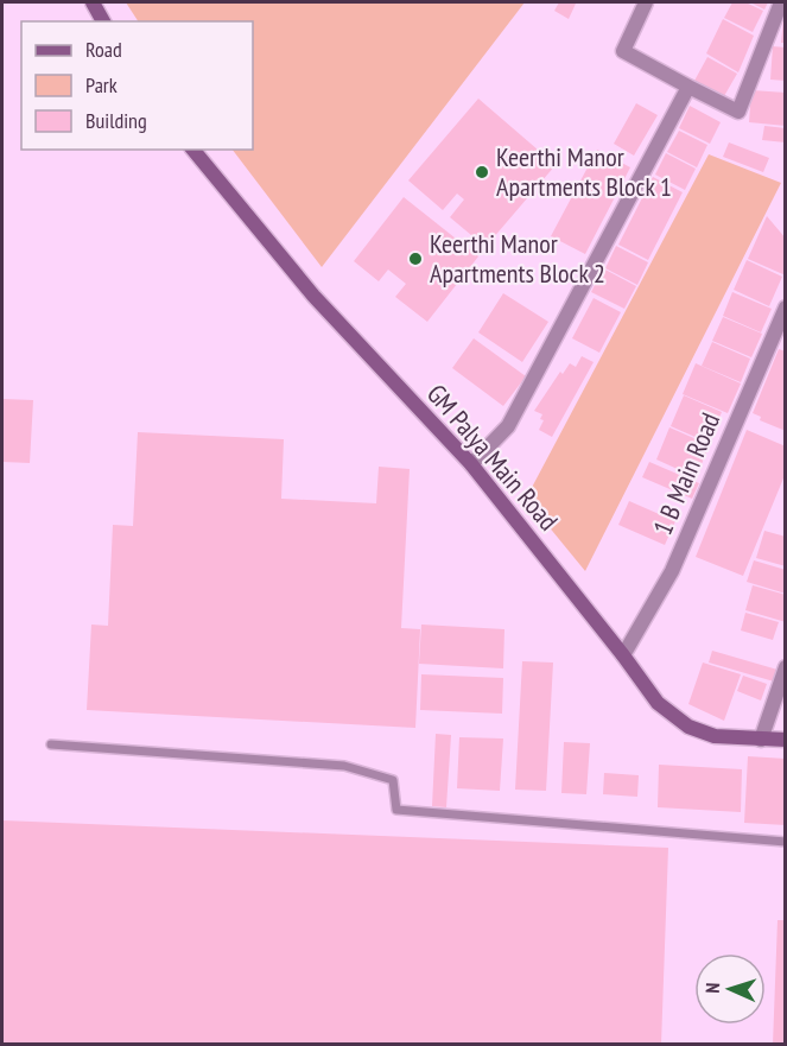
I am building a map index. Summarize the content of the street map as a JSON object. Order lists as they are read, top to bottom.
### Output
{
  "streets": {
    "main road": ["GM Palya Main Road"],
    "street": ["1 B Main Road"]
  },
  "crossings": [
    ["GM Palya Main Road", "1 B Main Road"]
  ],
  "places": ["Keerthi Manor Apartments Block 1", "Keerthi Manor Apartments Block 2"],
  "legend": ["Road", "Park", "Building"],
  "north": "left"
}
